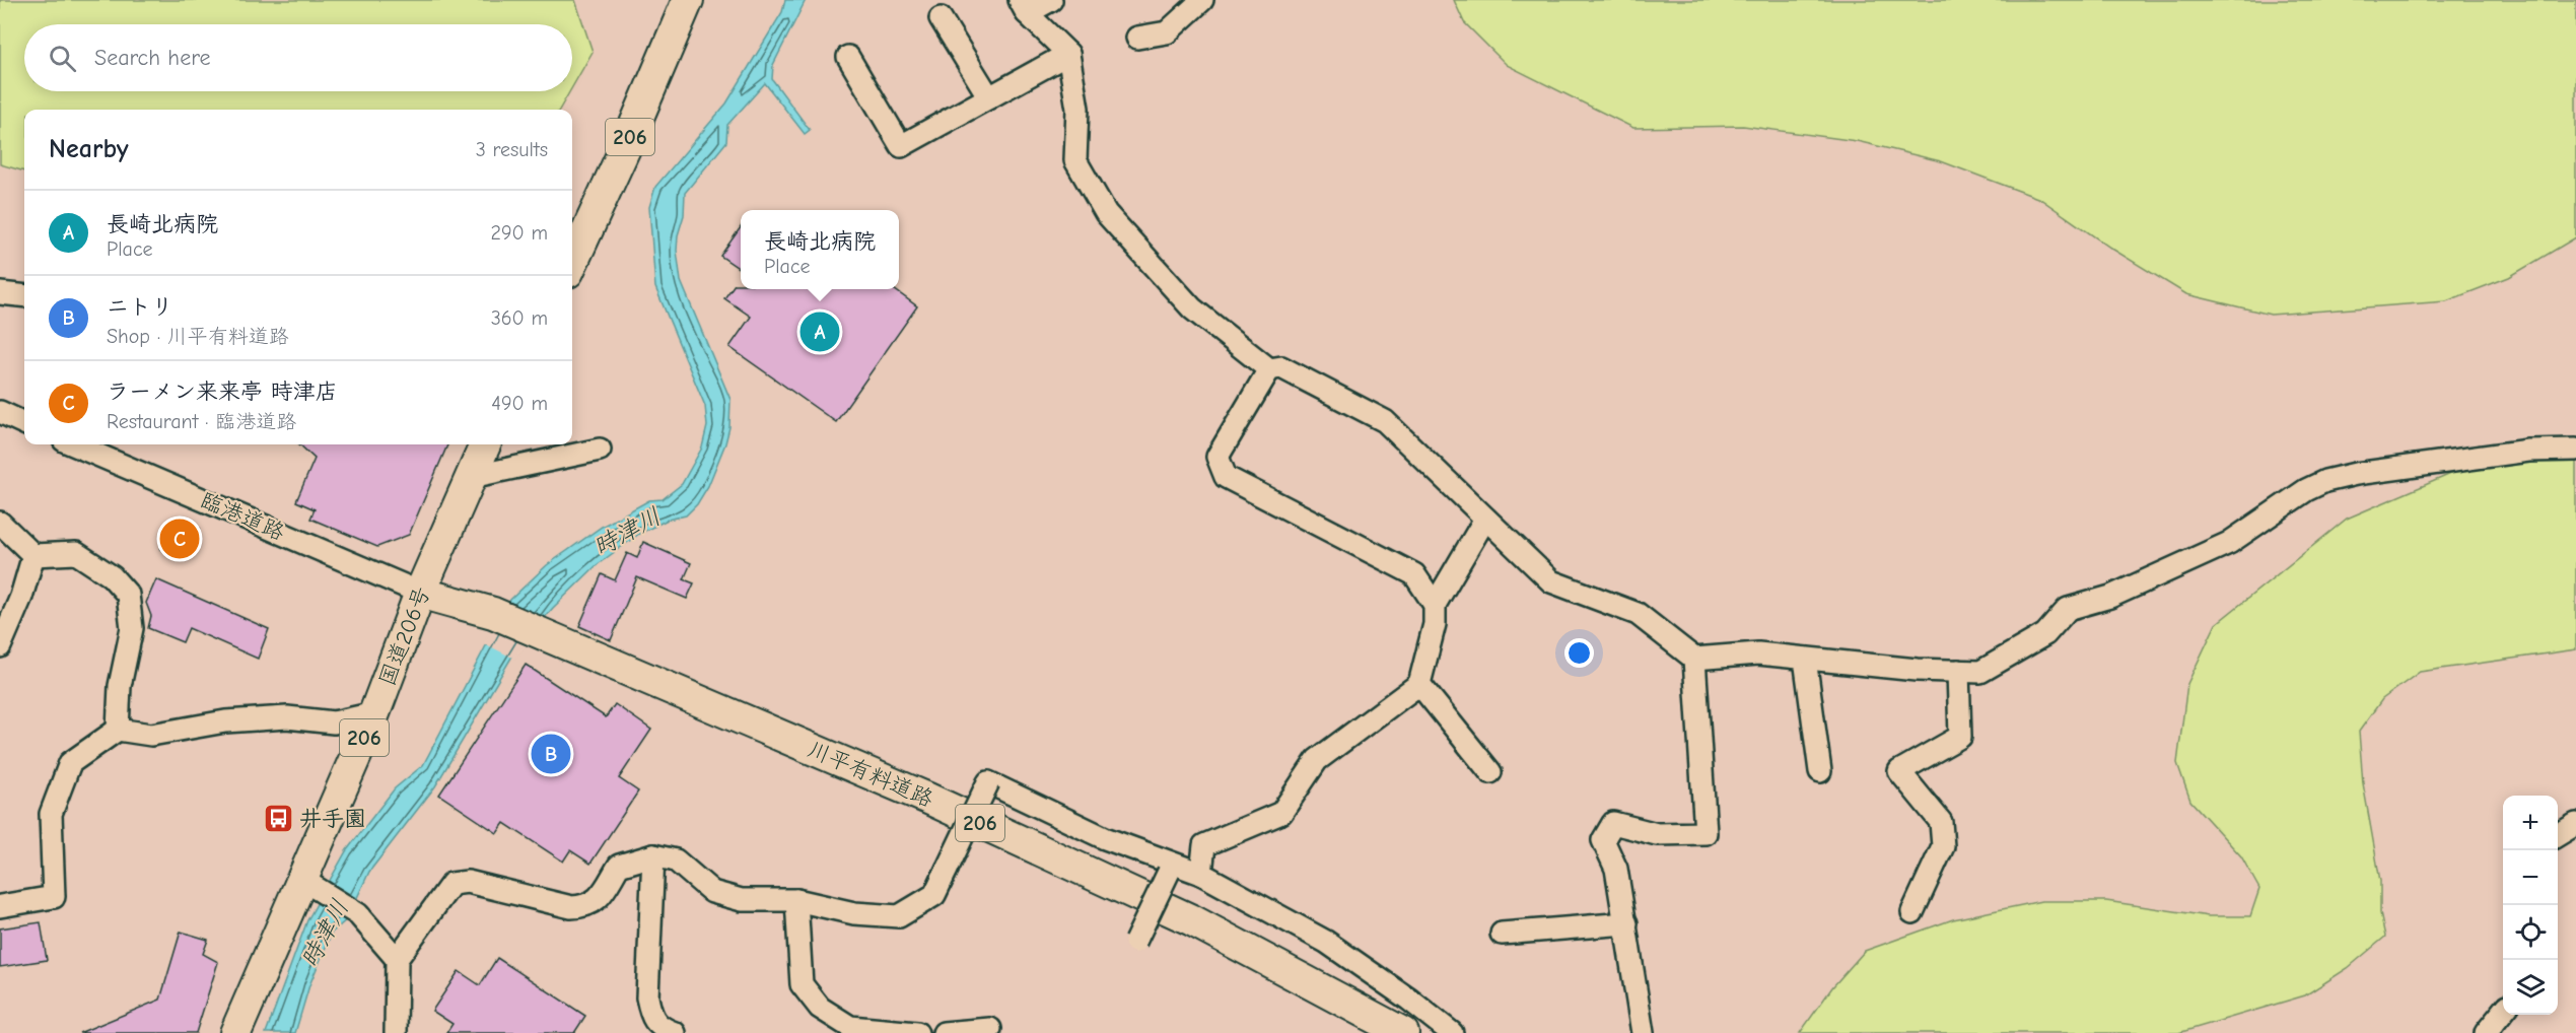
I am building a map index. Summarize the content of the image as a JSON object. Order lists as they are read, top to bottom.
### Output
{
  "streets": {
    "highway": ["206", "国道206号", "川平有料道路"],
    "street": ["臨港道路"]
  },
  "crossings": [
    ["臨港道路", "国道206号"],
    ["臨港道路", "川平有料道路"],
    ["国道206号", "川平有料道路"]
  ],
  "water": ["時津川"],
  "places": {
    "bus stop": ["井手園"]
  },
  "page": {
    "search": "Search here",
    "heading": ["Nearby", "3 results"],
    "list": [
      {
        "mark": "A",
        "name": "長崎北病院",
        "note": "Place",
        "value": "290 m"
      },
      {
        "mark": "B",
        "name": "ニトリ",
        "note": "Shop · 川平有料道路",
        "value": "360 m"
      },
      {
        "mark": "C",
        "name": "ラーメン来来亭 時津店",
        "note": "Restaurant · 臨港道路",
        "value": "490 m"
      }
    ],
    "popup": ["長崎北病院", "Place"],
    "pins": ["A", "C", "B"],
    "map_buttons": ["+", "−"]
  }
}
